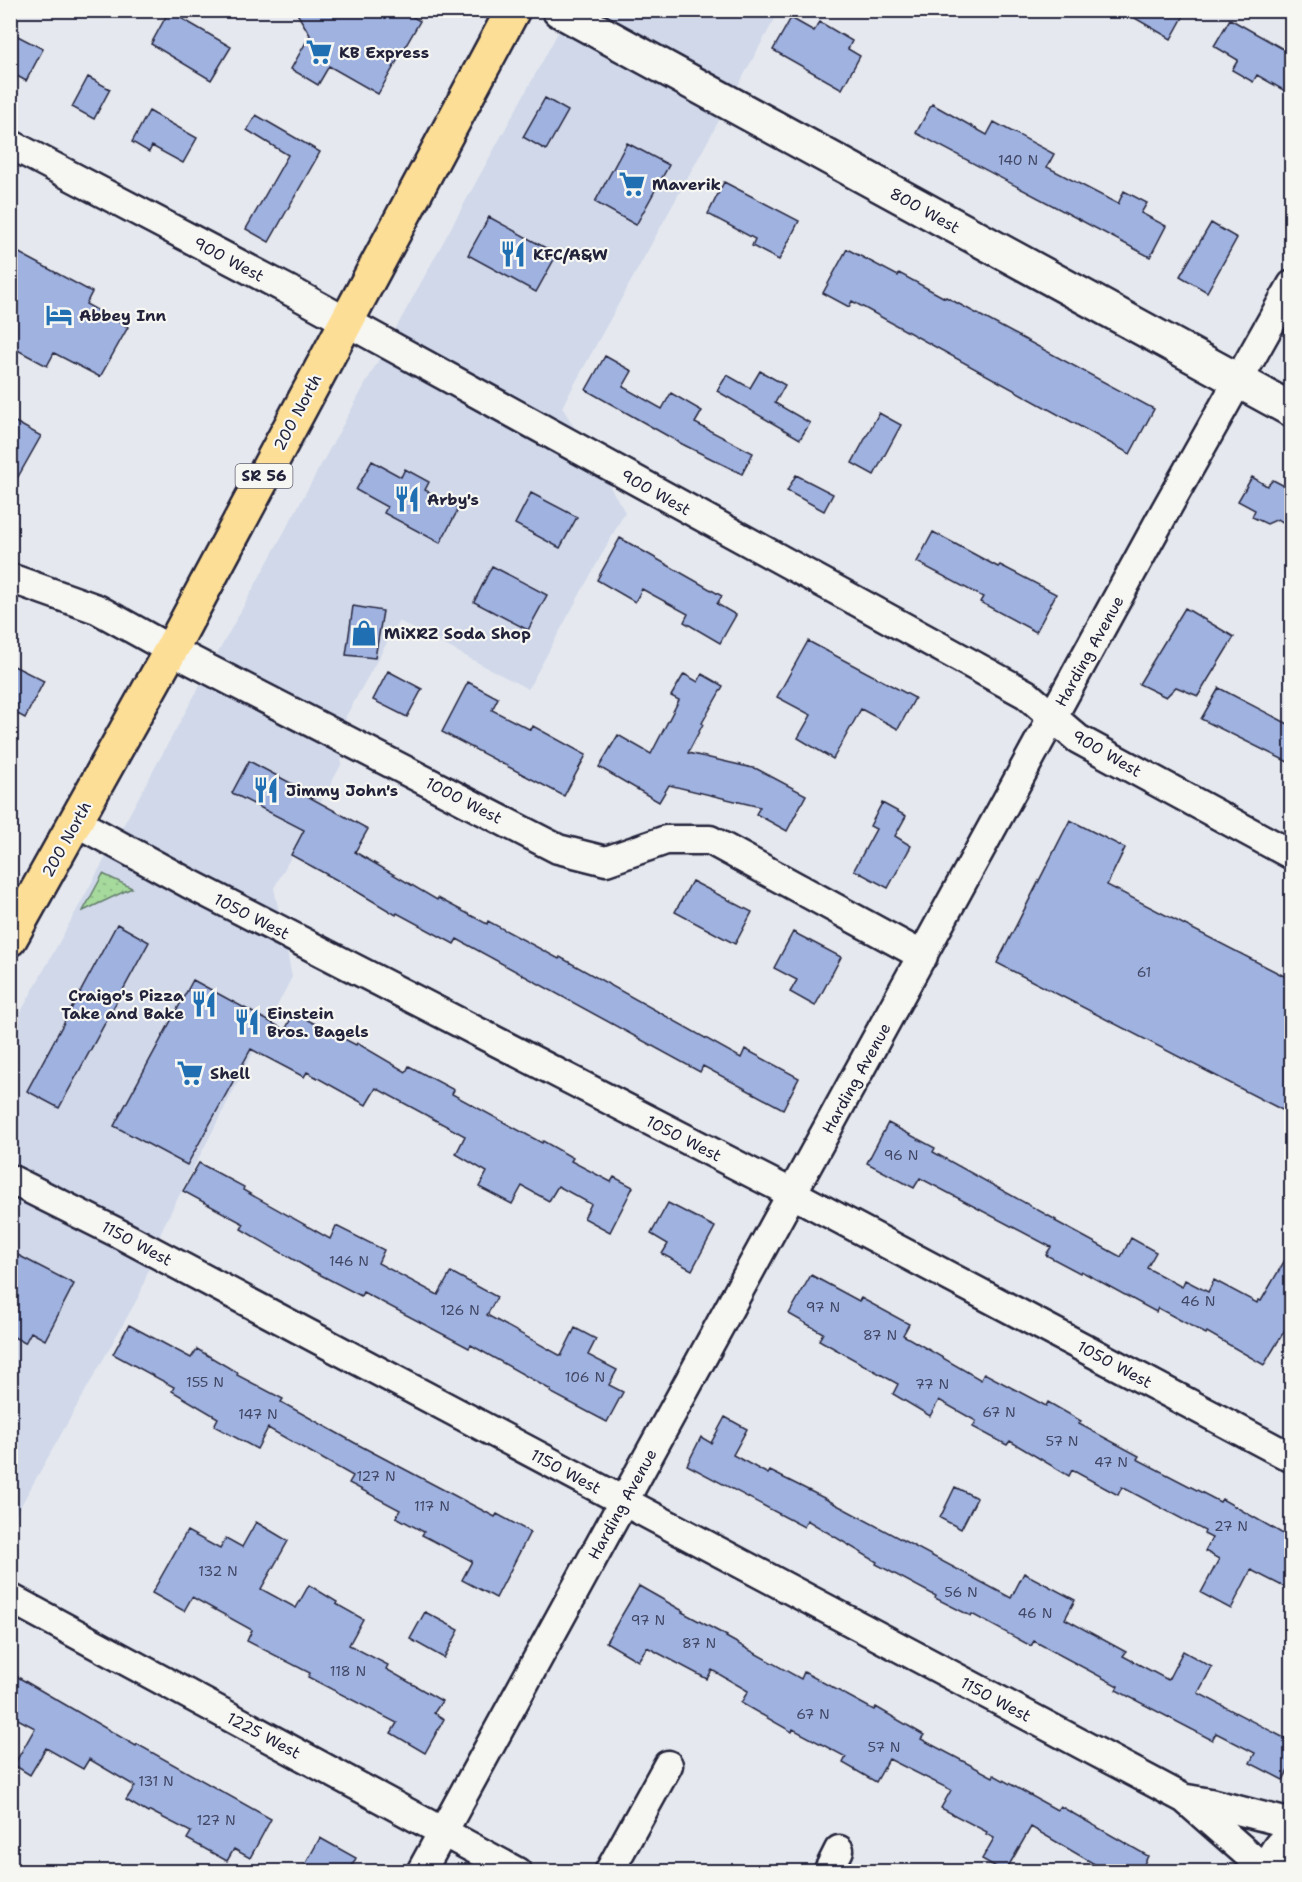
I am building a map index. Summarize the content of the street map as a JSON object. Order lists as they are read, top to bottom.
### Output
{
  "streets": {
    "main road": ["200 North", "SR 56"],
    "street": [
      "800 West",
      "900 West",
      "Harding Avenue",
      "1000 West",
      "1050 West",
      "1150 West",
      "1225 West"
    ]
  },
  "crossings": [
    ["800 West", "Harding Avenue"],
    ["900 West", "200 North"],
    ["900 West", "Harding Avenue"],
    ["200 North", "1000 West"],
    ["200 North", "1050 West"],
    ["Harding Avenue", "1000 West"],
    ["Harding Avenue", "1050 West"],
    ["Harding Avenue", "1150 West"],
    ["Harding Avenue", "1225 West"]
  ],
  "places": {
    "supermarket": ["KB Express", "Maverik", "Shell"],
    "restaurant": [
      "KFC/A&W",
      "Arby's",
      "Jimmy John's",
      "Craigo's Pizza Take and Bake",
      "Einstein Bros. Bagels"
    ],
    "hotel": ["Abbey Inn"],
    "shop": ["MiXRZ Soda Shop"]
  },
  "house_numbers": [
    "140 N",
    "61",
    "96 N",
    "146 N",
    "46 N",
    "97 N",
    "126 N",
    "87 N",
    "106 N",
    "155 N",
    "77 N",
    "67 N",
    "147 N",
    "57 N",
    "47 N",
    "127 N",
    "117 N",
    "27 N",
    "132 N",
    "56 N",
    "46 N",
    "97 N",
    "87 N",
    "118 N",
    "67 N",
    "57 N",
    "131 N",
    "127 N"
  ]
}
